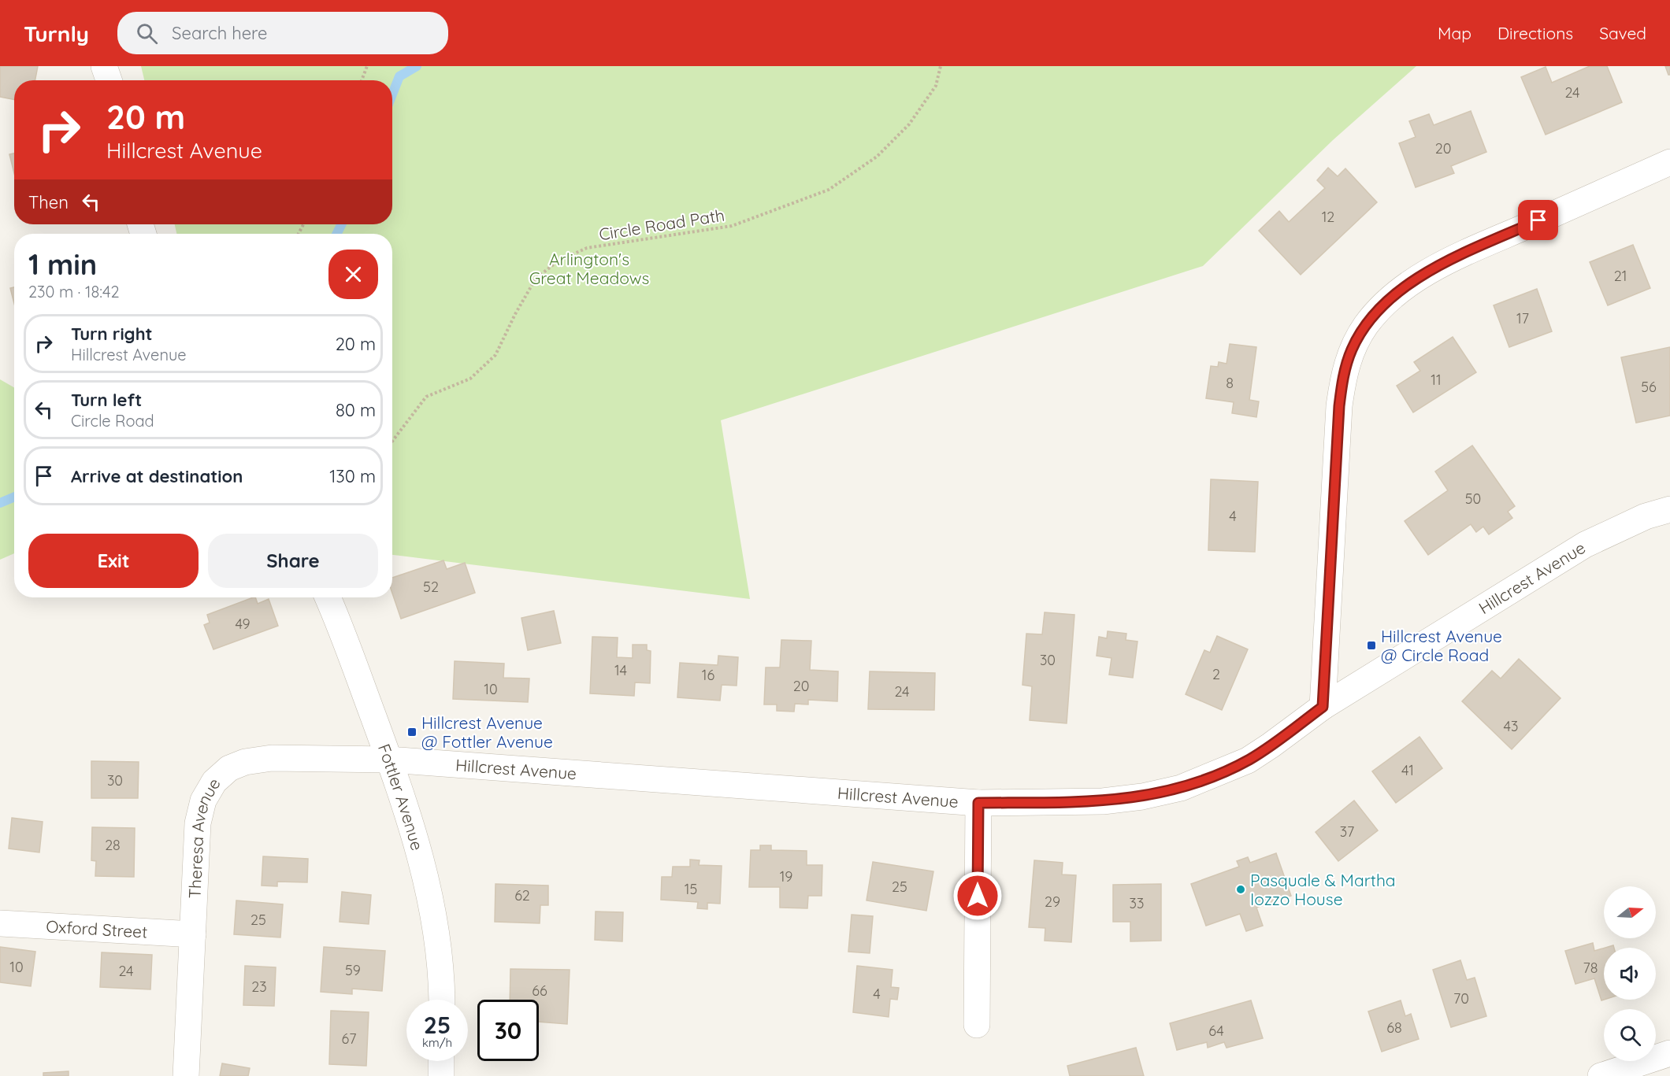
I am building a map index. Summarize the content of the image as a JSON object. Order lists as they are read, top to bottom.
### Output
{
  "streets": {
    "street": [
      "Hillcrest Avenue",
      "Fottler Avenue",
      "Theresa Avenue",
      "Oxford Street"
    ],
    "path": ["Circle Road Path"]
  },
  "crossings": [
    ["Hillcrest Avenue", "Fottler Avenue"],
    ["Hillcrest Avenue", "Theresa Avenue"],
    ["Fottler Avenue", "Theresa Avenue"],
    ["Theresa Avenue", "Oxford Street"]
  ],
  "parks": ["Arlington's Great Meadows"],
  "places": {
    "transit": ["Hillcrest Avenue @ Circle Road", "Hillcrest Avenue @ Fottler Avenue"],
    "other": ["Pasquale & Martha Iozzo House"]
  },
  "house_numbers": [
    "24",
    "20",
    "12",
    "21",
    "17",
    "11",
    "8",
    "56",
    "50",
    "4",
    "52",
    "49",
    "30",
    "14",
    "2",
    "16",
    "20",
    "10",
    "24",
    "43",
    "41",
    "30",
    "37",
    "28",
    "19",
    "25",
    "15",
    "62",
    "29",
    "33",
    "25",
    "10",
    "78",
    "59",
    "24",
    "23",
    "66",
    "4",
    "70",
    "68",
    "64",
    "67"
  ],
  "north": "right",
  "page": {
    "header": "Turnly",
    "search": "Search here",
    "nav": ["Map", "Directions", "Saved"],
    "turn": ["20 m", "Hillcrest Avenue"],
    "then": "Then",
    "heading": ["1 min", "230 m · 18:42"],
    "list": [
      {
        "name": "Turn right",
        "note": "Hillcrest Avenue",
        "value": "20 m"
      },
      {
        "name": "Turn left",
        "note": "Circle Road",
        "value": "80 m"
      },
      {
        "name": "Arrive at destination",
        "value": "130 m"
      }
    ],
    "buttons": ["Exit", "Share"],
    "speed": "25 km/h",
    "limit": "30"
  }
}
